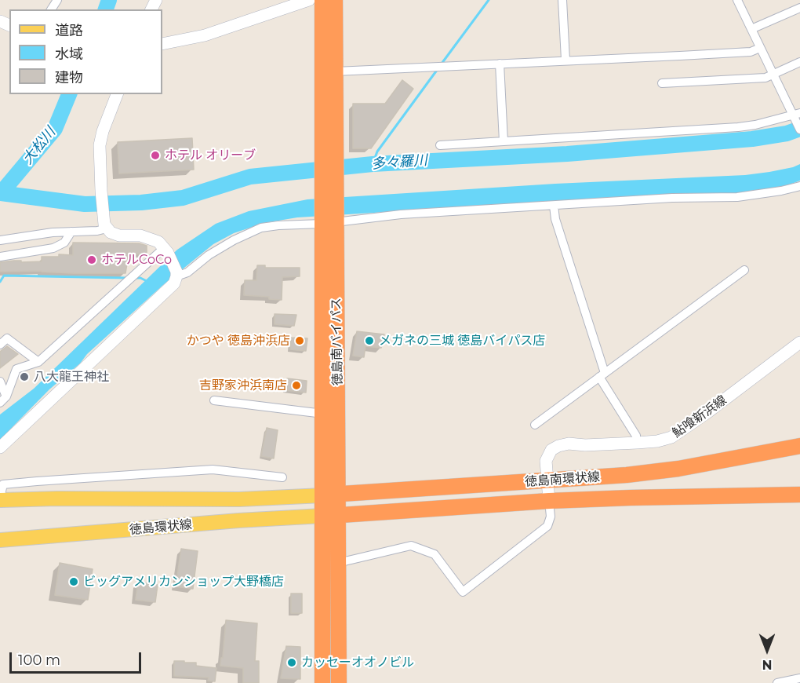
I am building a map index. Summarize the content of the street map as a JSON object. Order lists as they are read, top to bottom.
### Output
{
  "streets": {
    "highway": ["徳島南バイパス", "徳島南環状線"],
    "main road": ["徳島環状線"],
    "street": ["鮎喰新浜線"]
  },
  "crossings": [
    ["徳島南バイパス", "徳島南環状線"],
    ["徳島南バイパス", "徳島環状線"],
    ["鮎喰新浜線", "徳島南環状線"],
    ["徳島南環状線", "徳島環状線"]
  ],
  "water": ["大松川", "多々羅川"],
  "places": [
    "ホテル オリーブ",
    "ホテルCoCo",
    "かつや 徳島沖浜店",
    "メガネの三城 徳島バイパス店",
    "八大龍王神社",
    "吉野家沖浜南店",
    "ビッグアメリカンショップ大野橋店",
    "カッセーオオノビル"
  ],
  "legend": ["道路", "水域", "建物"],
  "scale_bar": "100 m",
  "north": "bottom"
}
